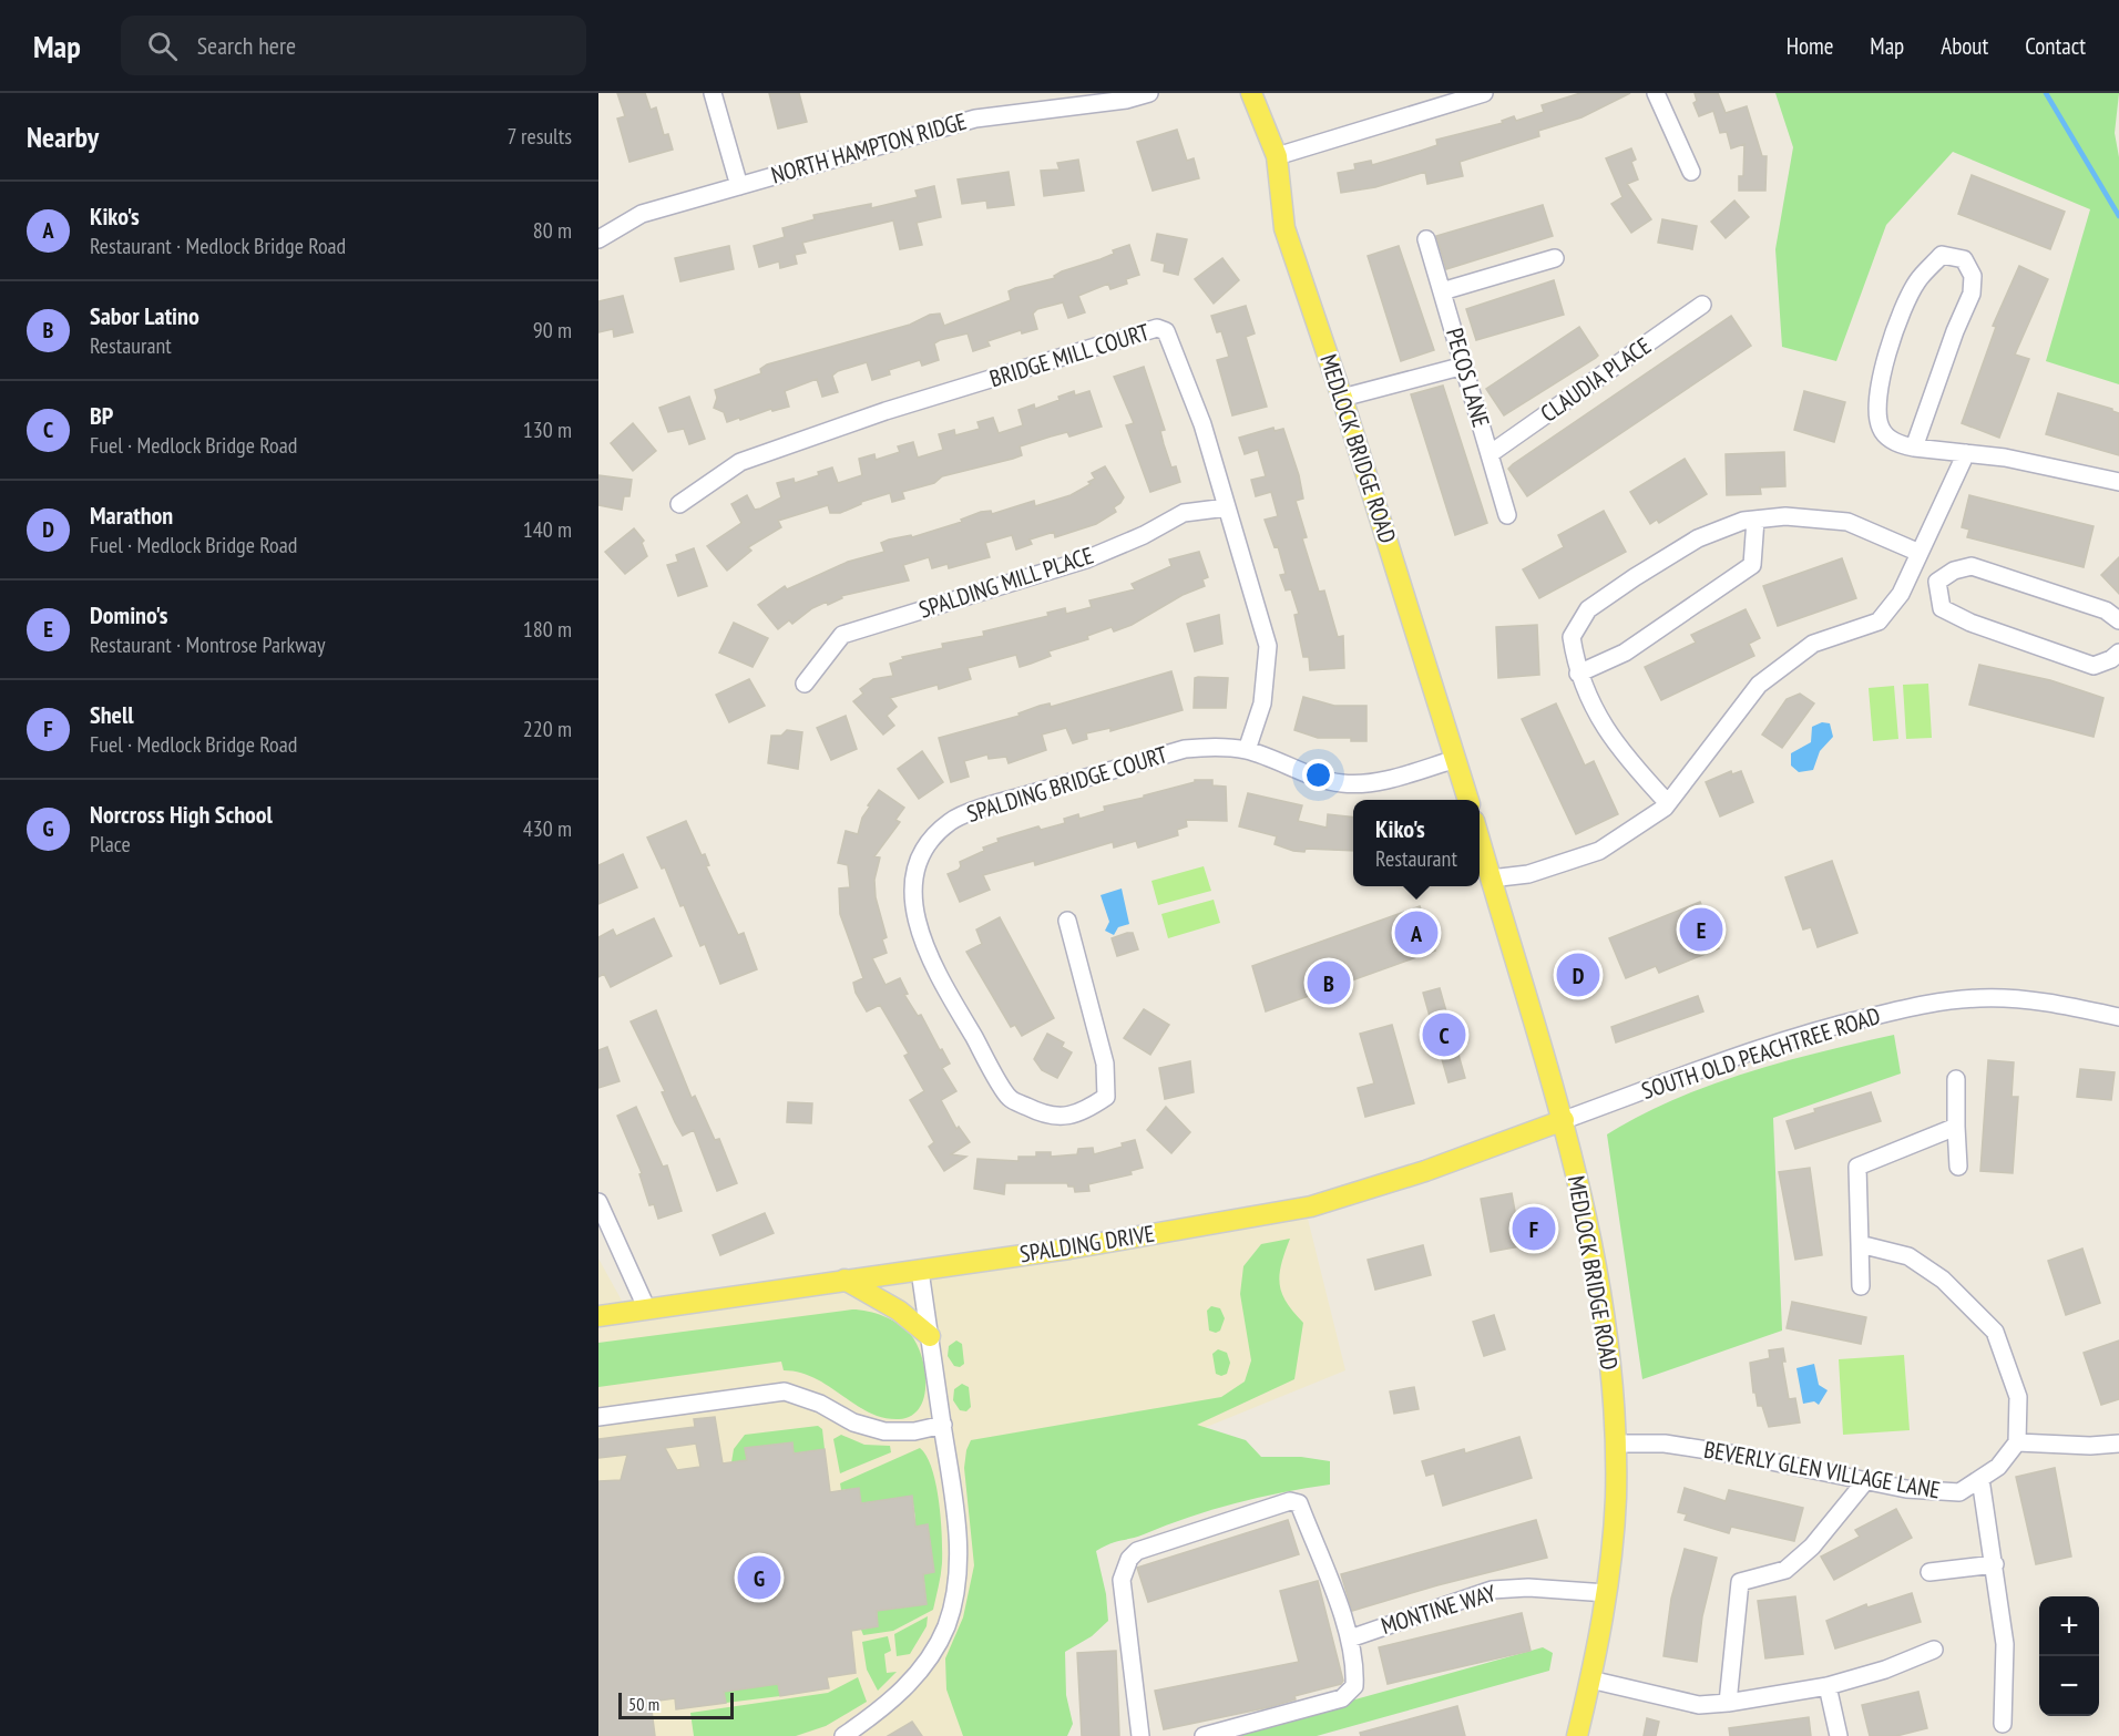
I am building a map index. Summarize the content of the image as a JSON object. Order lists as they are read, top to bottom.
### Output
{
  "streets": {
    "main road": ["MEDLOCK BRIDGE ROAD", "SPALDING DRIVE"],
    "street": [
      "NORTH HAMPTON RIDGE",
      "BRIDGE MILL COURT",
      "PECOS LANE",
      "CLAUDIA PLACE",
      "SPALDING MILL PLACE",
      "SPALDING BRIDGE COURT",
      "SOUTH OLD PEACHTREE ROAD",
      "BEVERLY GLEN VILLAGE LANE",
      "MONTINE WAY"
    ]
  },
  "crossings": [
    ["BRIDGE MILL COURT", "SPALDING MILL PLACE"],
    ["BRIDGE MILL COURT", "SPALDING BRIDGE COURT"],
    ["PECOS LANE", "CLAUDIA PLACE"],
    ["MEDLOCK BRIDGE ROAD", "SPALDING BRIDGE COURT"],
    ["MEDLOCK BRIDGE ROAD", "SOUTH OLD PEACHTREE ROAD"],
    ["MEDLOCK BRIDGE ROAD", "SPALDING DRIVE"],
    ["MEDLOCK BRIDGE ROAD", "BEVERLY GLEN VILLAGE LANE"],
    ["MEDLOCK BRIDGE ROAD", "MONTINE WAY"],
    ["SOUTH OLD PEACHTREE ROAD", "SPALDING DRIVE"]
  ],
  "scale_bar": "50 m",
  "page": {
    "header": "Map",
    "search": "Search here",
    "nav": [
      "Home",
      "Map",
      "About",
      "Contact"
    ],
    "heading": ["Nearby", "7 results"],
    "list": [
      {
        "mark": "A",
        "name": "Kiko's",
        "note": "Restaurant · Medlock Bridge Road",
        "value": "80 m"
      },
      {
        "mark": "B",
        "name": "Sabor Latino",
        "note": "Restaurant",
        "value": "90 m"
      },
      {
        "mark": "C",
        "name": "BP",
        "note": "Fuel · Medlock Bridge Road",
        "value": "130 m"
      },
      {
        "mark": "D",
        "name": "Marathon",
        "note": "Fuel · Medlock Bridge Road",
        "value": "140 m"
      },
      {
        "mark": "E",
        "name": "Domino's",
        "note": "Restaurant · Montrose Parkway",
        "value": "180 m"
      },
      {
        "mark": "F",
        "name": "Shell",
        "note": "Fuel · Medlock Bridge Road",
        "value": "220 m"
      },
      {
        "mark": "G",
        "name": "Norcross High School",
        "note": "Place",
        "value": "430 m"
      }
    ],
    "popup": ["Kiko's", "Restaurant"],
    "pins": [
      "E",
      "A",
      "D",
      "B",
      "C",
      "F",
      "G"
    ],
    "map_buttons": ["+", "−"],
    "scale": "50 m"
  }
}
